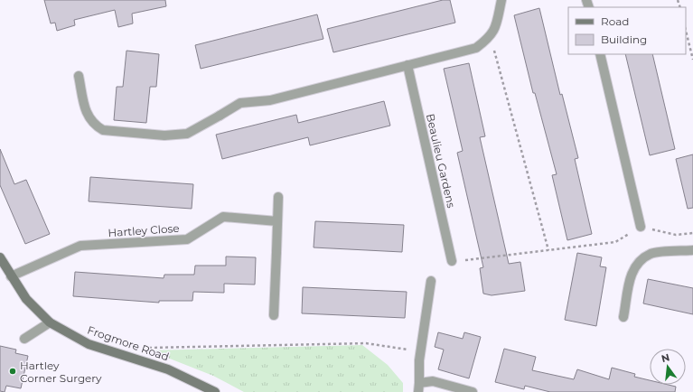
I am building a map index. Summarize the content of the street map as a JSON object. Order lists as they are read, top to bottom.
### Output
{
  "streets": {
    "street": ["Beaulieu Gardens", "Hartley Close", "Frogmore Road"]
  },
  "crossings": [
    ["Hartley Close", "Frogmore Road"]
  ],
  "places": ["Hartley Corner Surgery"],
  "legend": ["Road", "Building"],
  "north": "top"
}
